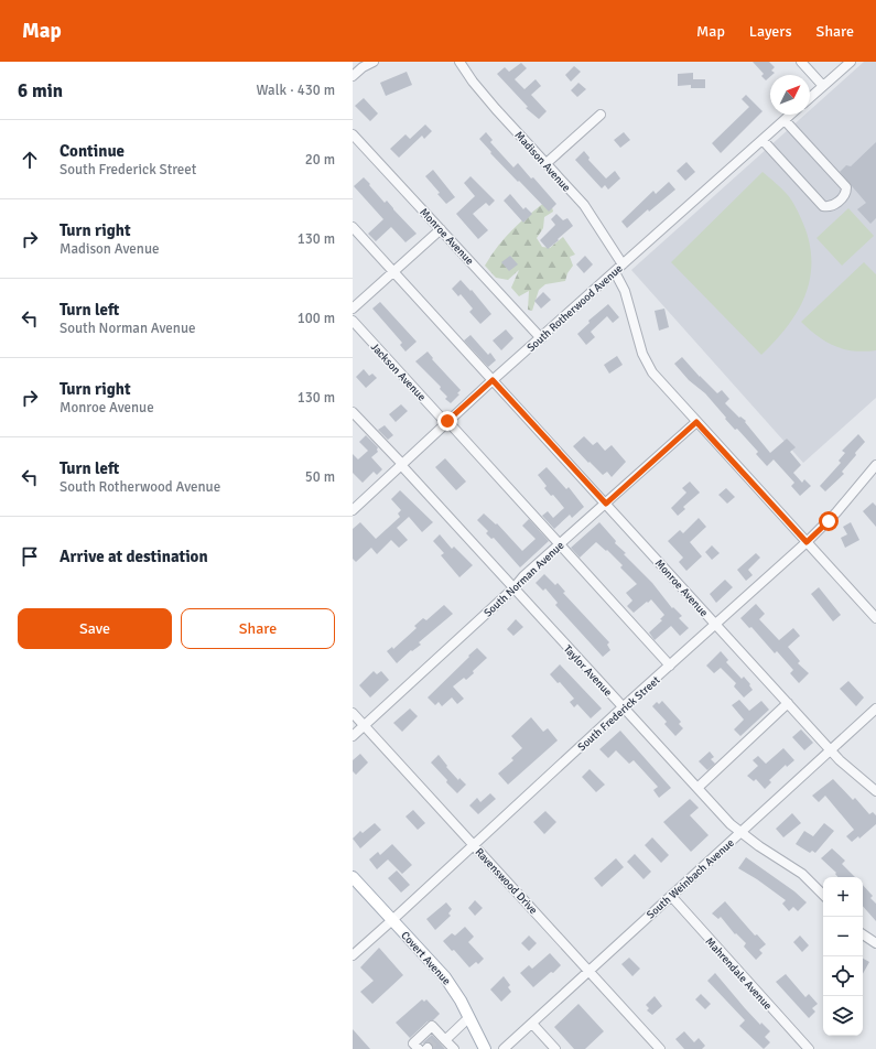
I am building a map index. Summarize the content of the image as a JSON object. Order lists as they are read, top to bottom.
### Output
{
  "streets": {
    "main road": ["Covert Avenue"],
    "street": [
      "Madison Avenue",
      "Monroe Avenue",
      "South Rotherwood Avenue",
      "Jackson Avenue",
      "South Norman Avenue",
      "Taylor Avenue",
      "South Frederick Street",
      "South Weinbach Avenue",
      "Ravenswood Drive",
      "Mahrendale Avenue"
    ]
  },
  "crossings": [
    ["Madison Avenue", "South Rotherwood Avenue"],
    ["Monroe Avenue", "South Rotherwood Avenue"],
    ["Monroe Avenue", "South Norman Avenue"],
    ["Monroe Avenue", "South Frederick Street"],
    ["Monroe Avenue", "South Weinbach Avenue"],
    ["South Rotherwood Avenue", "Jackson Avenue"],
    ["South Rotherwood Avenue", "Taylor Avenue"],
    ["Jackson Avenue", "South Norman Avenue"],
    ["Jackson Avenue", "South Frederick Street"],
    ["South Norman Avenue", "Taylor Avenue"],
    ["South Norman Avenue", "Ravenswood Drive"],
    ["Taylor Avenue", "South Frederick Street"],
    ["Taylor Avenue", "South Weinbach Avenue"],
    ["South Frederick Street", "Ravenswood Drive"],
    ["South Frederick Street", "Covert Avenue"],
    ["South Weinbach Avenue", "Ravenswood Drive"],
    ["South Weinbach Avenue", "Mahrendale Avenue"]
  ],
  "north": "top right",
  "page": {
    "header": "Map",
    "nav": ["Map", "Layers", "Share"],
    "heading": ["6 min", "Walk · 430 m"],
    "list": [
      ["Continue", "South Frederick Street", "20 m"],
      ["Turn right", "Madison Avenue", "130 m"],
      ["Turn left", "South Norman Avenue", "100 m"],
      ["Turn right", "Monroe Avenue", "130 m"],
      ["Turn left", "South Rotherwood Avenue", "50 m"],
      "Arrive at destination"
    ],
    "buttons": ["Save", "Share"],
    "map_buttons": ["+", "−"]
  }
}
